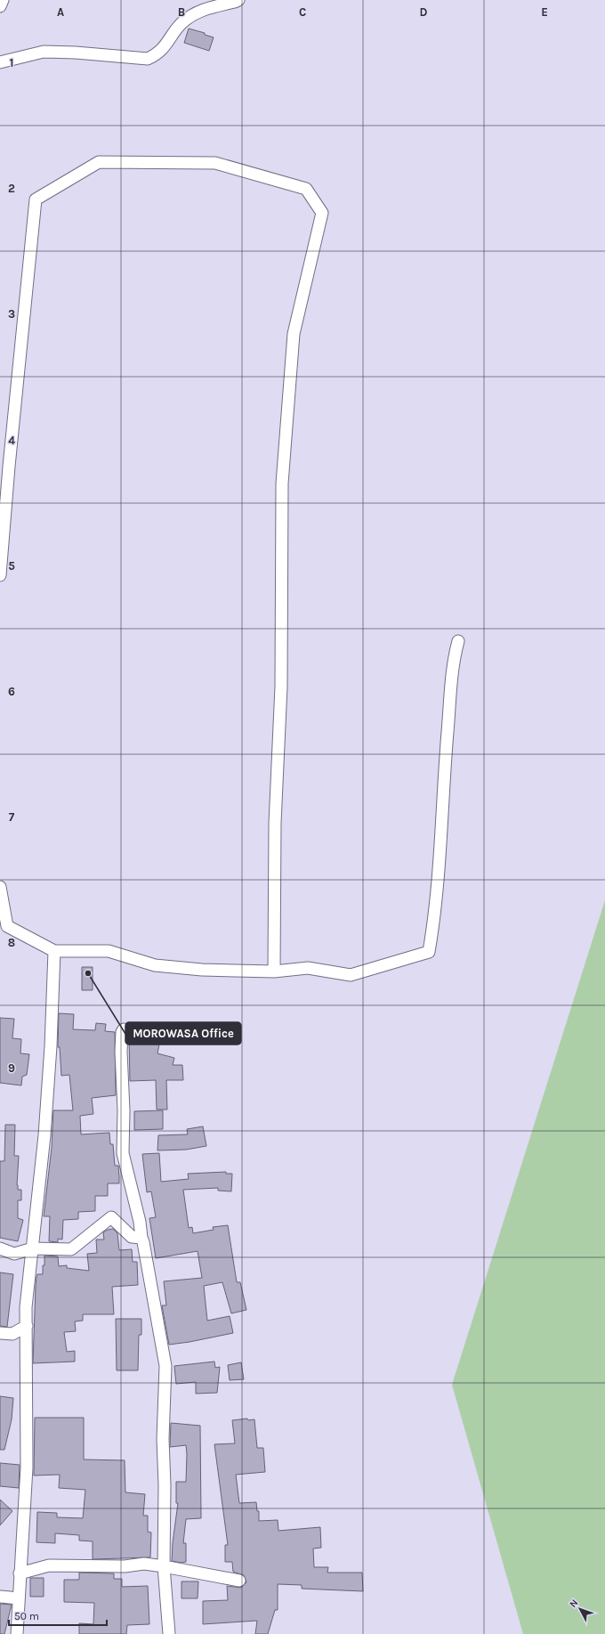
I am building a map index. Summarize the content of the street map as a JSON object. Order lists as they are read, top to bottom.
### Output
{
  "places": ["MOROWASA Office"],
  "scale_bar": "50 m",
  "north": "top left",
  "grid": {
    "columns": [
      "A",
      "B",
      "C",
      "D",
      "E"
    ],
    "rows": [
      "1",
      "2",
      "3",
      "4",
      "5",
      "6",
      "7",
      "8",
      "9"
    ]
  }
}
